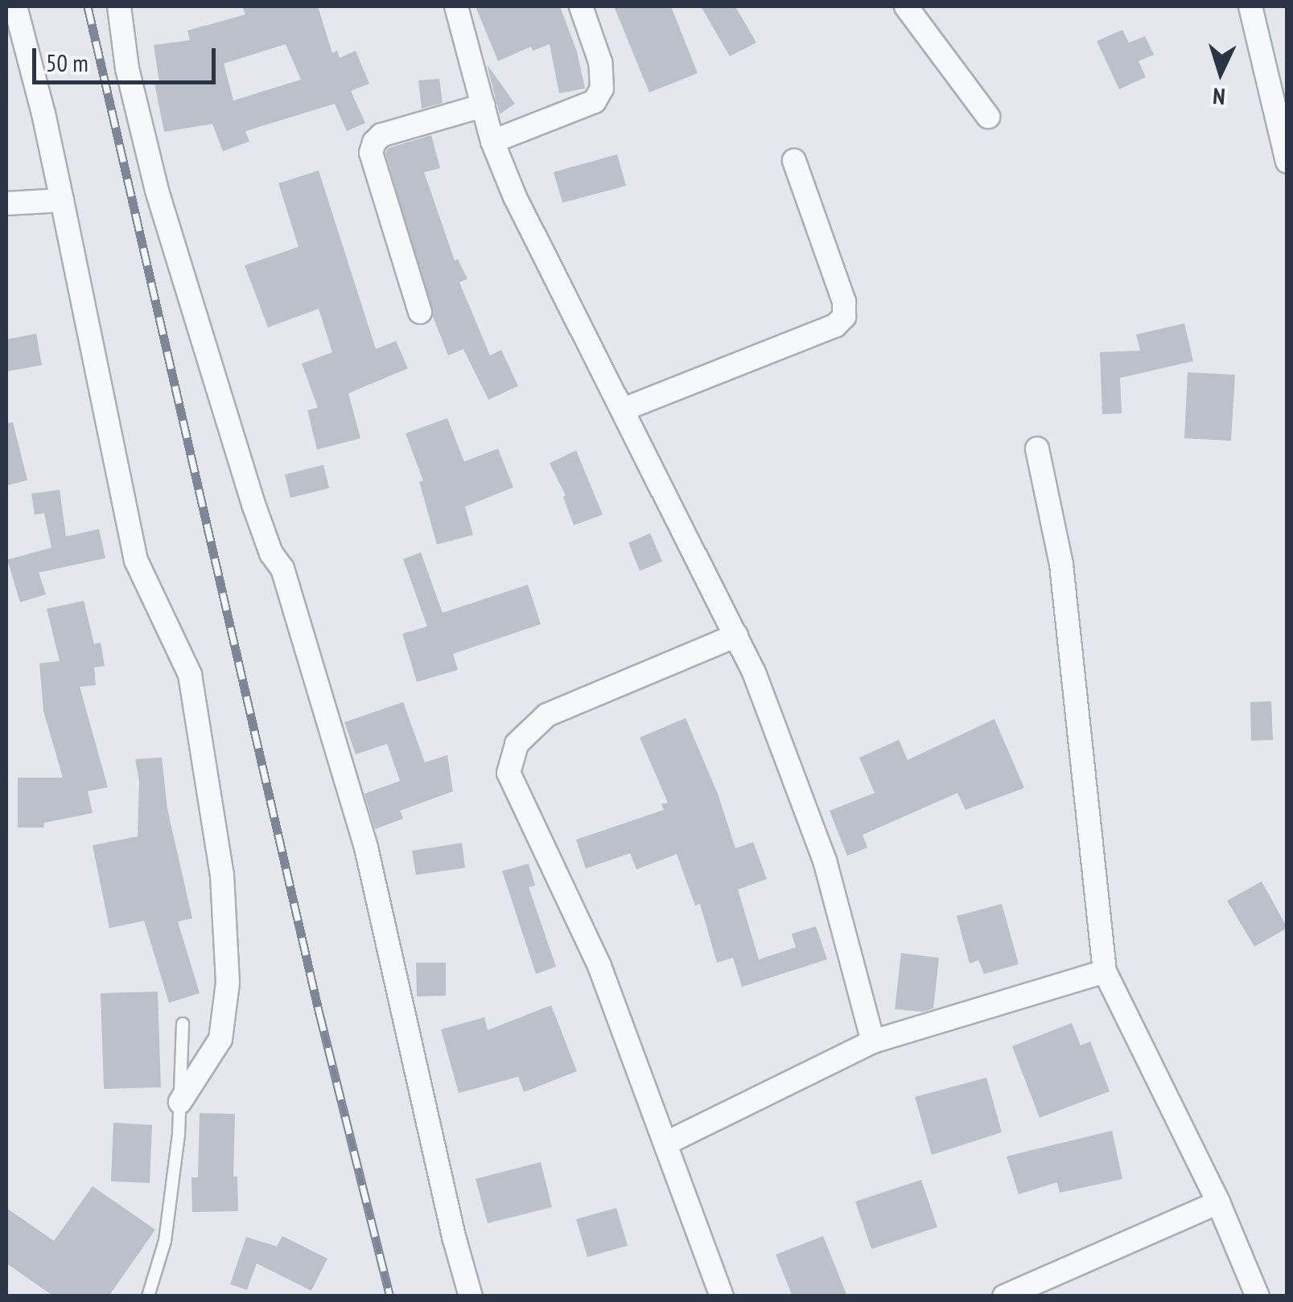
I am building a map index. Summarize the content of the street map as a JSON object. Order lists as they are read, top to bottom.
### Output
{
  "scale_bar": "50 m",
  "north": "bottom"
}
